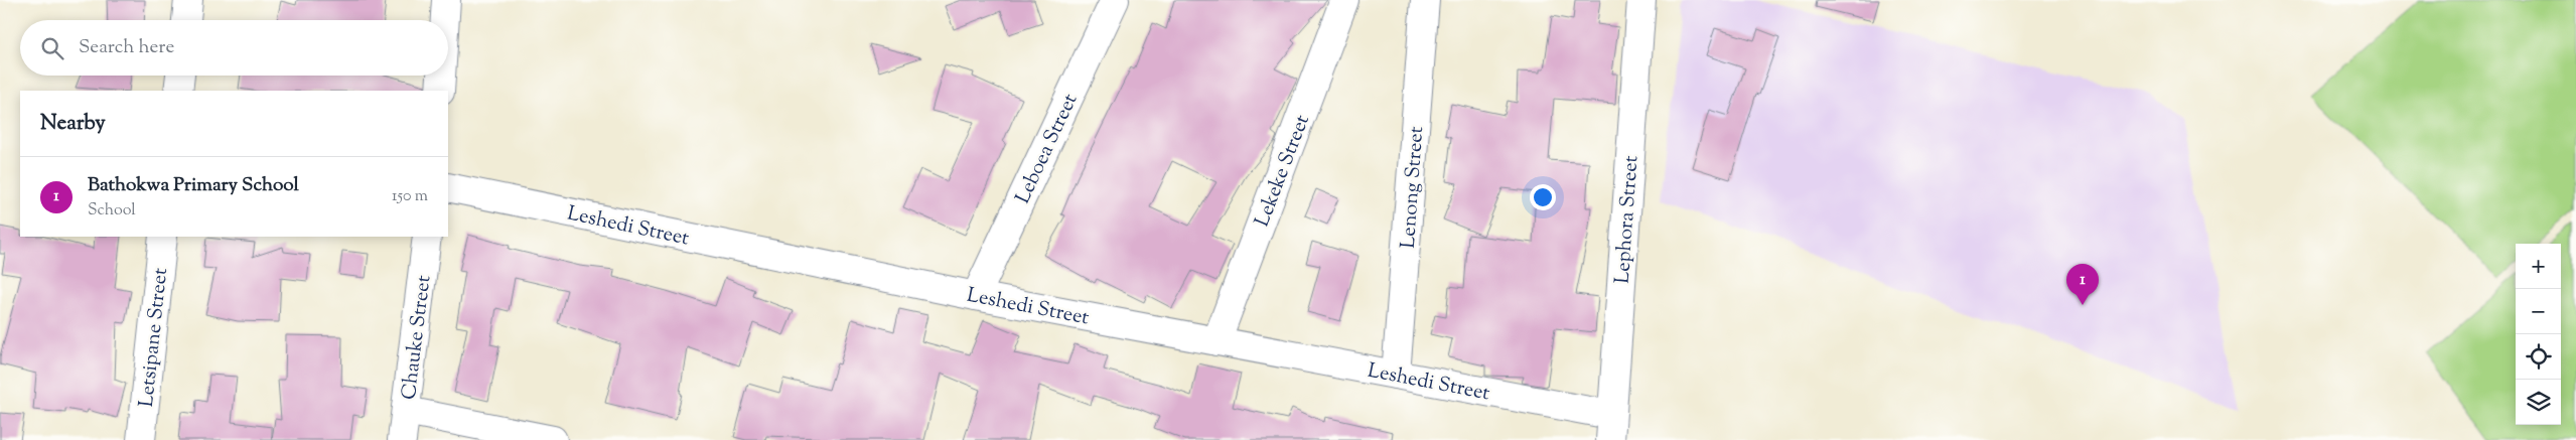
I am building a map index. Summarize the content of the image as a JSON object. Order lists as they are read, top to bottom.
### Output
{
  "streets": {
    "street": [
      "Leboea Street",
      "Lekeke Street",
      "Lenong Street",
      "Lephora Street",
      "Leshedi Street",
      "Letsipane Street",
      "Chauke Street"
    ]
  },
  "crossings": [
    ["Leboea Street", "Leshedi Street"],
    ["Lekeke Street", "Leshedi Street"],
    ["Lenong Street", "Leshedi Street"],
    ["Lephora Street", "Leshedi Street"]
  ],
  "page": {
    "search": "Search here",
    "heading": "Nearby",
    "list": [
      {
        "mark": "1",
        "name": "Bathokwa Primary School",
        "note": "School",
        "value": "150 m"
      }
    ],
    "map_buttons": ["+", "−"],
    "pins": "1"
  }
}
